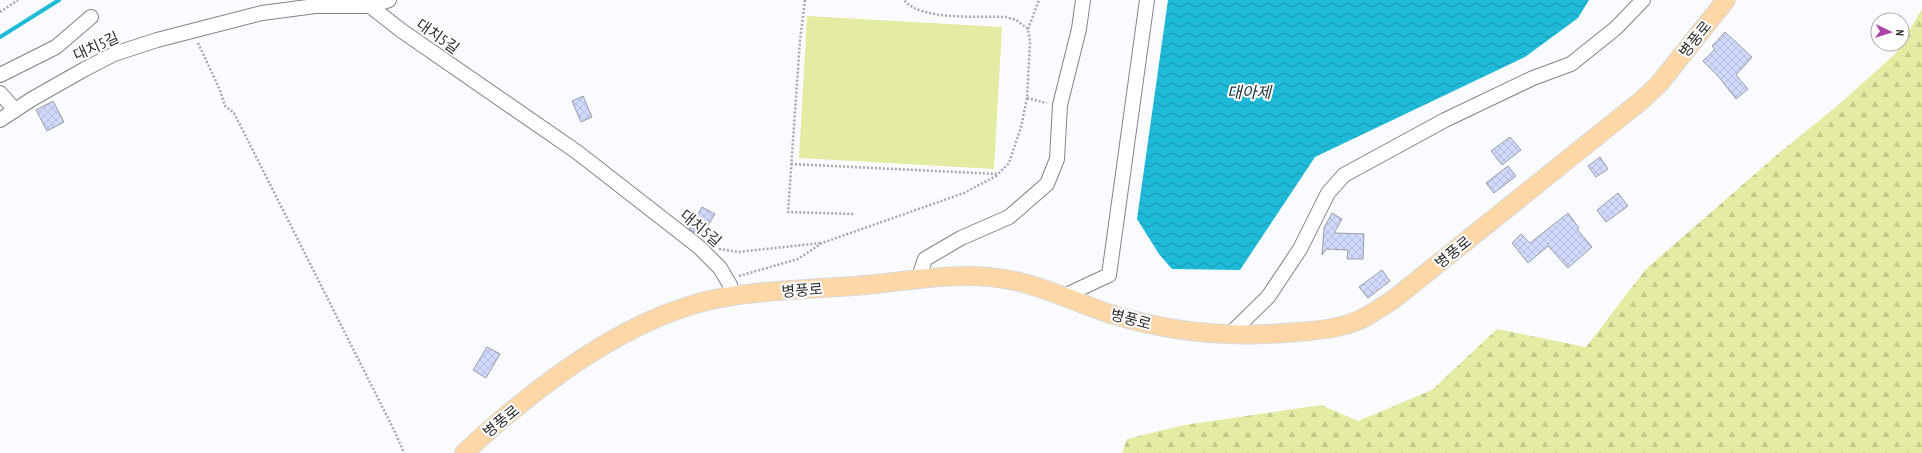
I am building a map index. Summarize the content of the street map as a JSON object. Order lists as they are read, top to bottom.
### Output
{
  "streets": {
    "main road": ["병풍로"],
    "street": ["대치5길"]
  },
  "crossings": [
    ["대치5길", "병풍로"]
  ],
  "water": ["대아제"],
  "north": "right"
}
